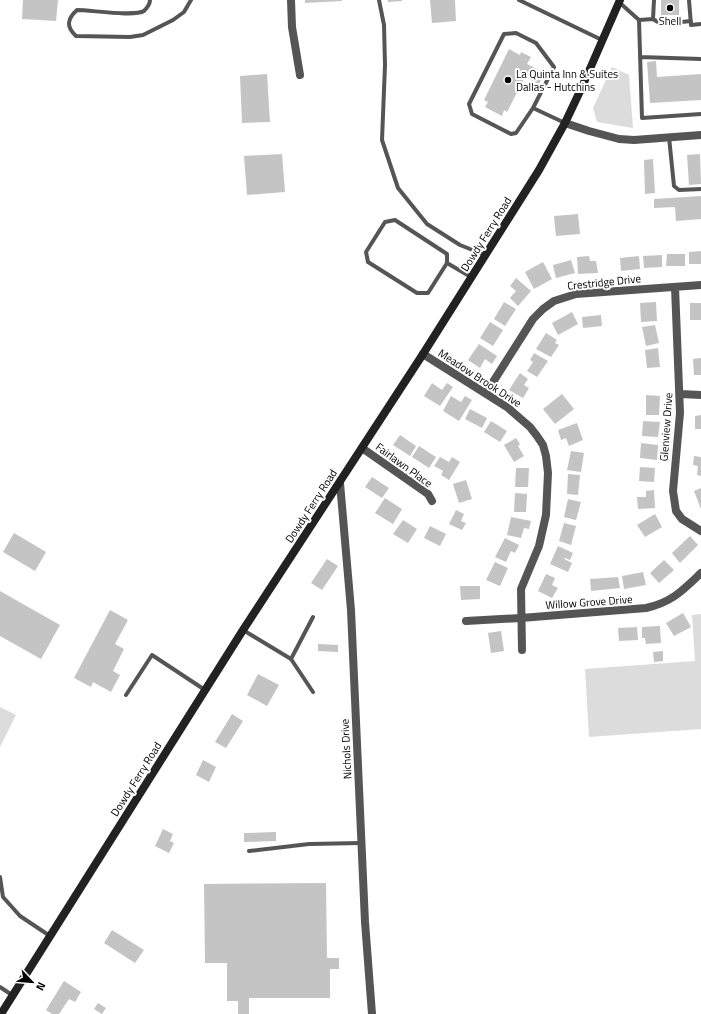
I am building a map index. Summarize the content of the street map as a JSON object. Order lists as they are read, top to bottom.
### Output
{
  "streets": {
    "street": [
      "Dowdy Ferry Road",
      "Crestridge Drive",
      "Meadow Brook Drive",
      "Glenview Drive",
      "Fairlawn Place",
      "Willow Grove Drive",
      "Nichols Drive"
    ]
  },
  "crossings": [
    ["Dowdy Ferry Road", "Meadow Brook Drive"],
    ["Dowdy Ferry Road", "Fairlawn Place"],
    ["Dowdy Ferry Road", "Nichols Drive"],
    ["Crestridge Drive", "Meadow Brook Drive"],
    ["Crestridge Drive", "Glenview Drive"],
    ["Meadow Brook Drive", "Willow Grove Drive"]
  ],
  "places": ["Shell", "La Quinta Inn & Suites Dallas - Hutchins"],
  "north": "bottom right"
}
